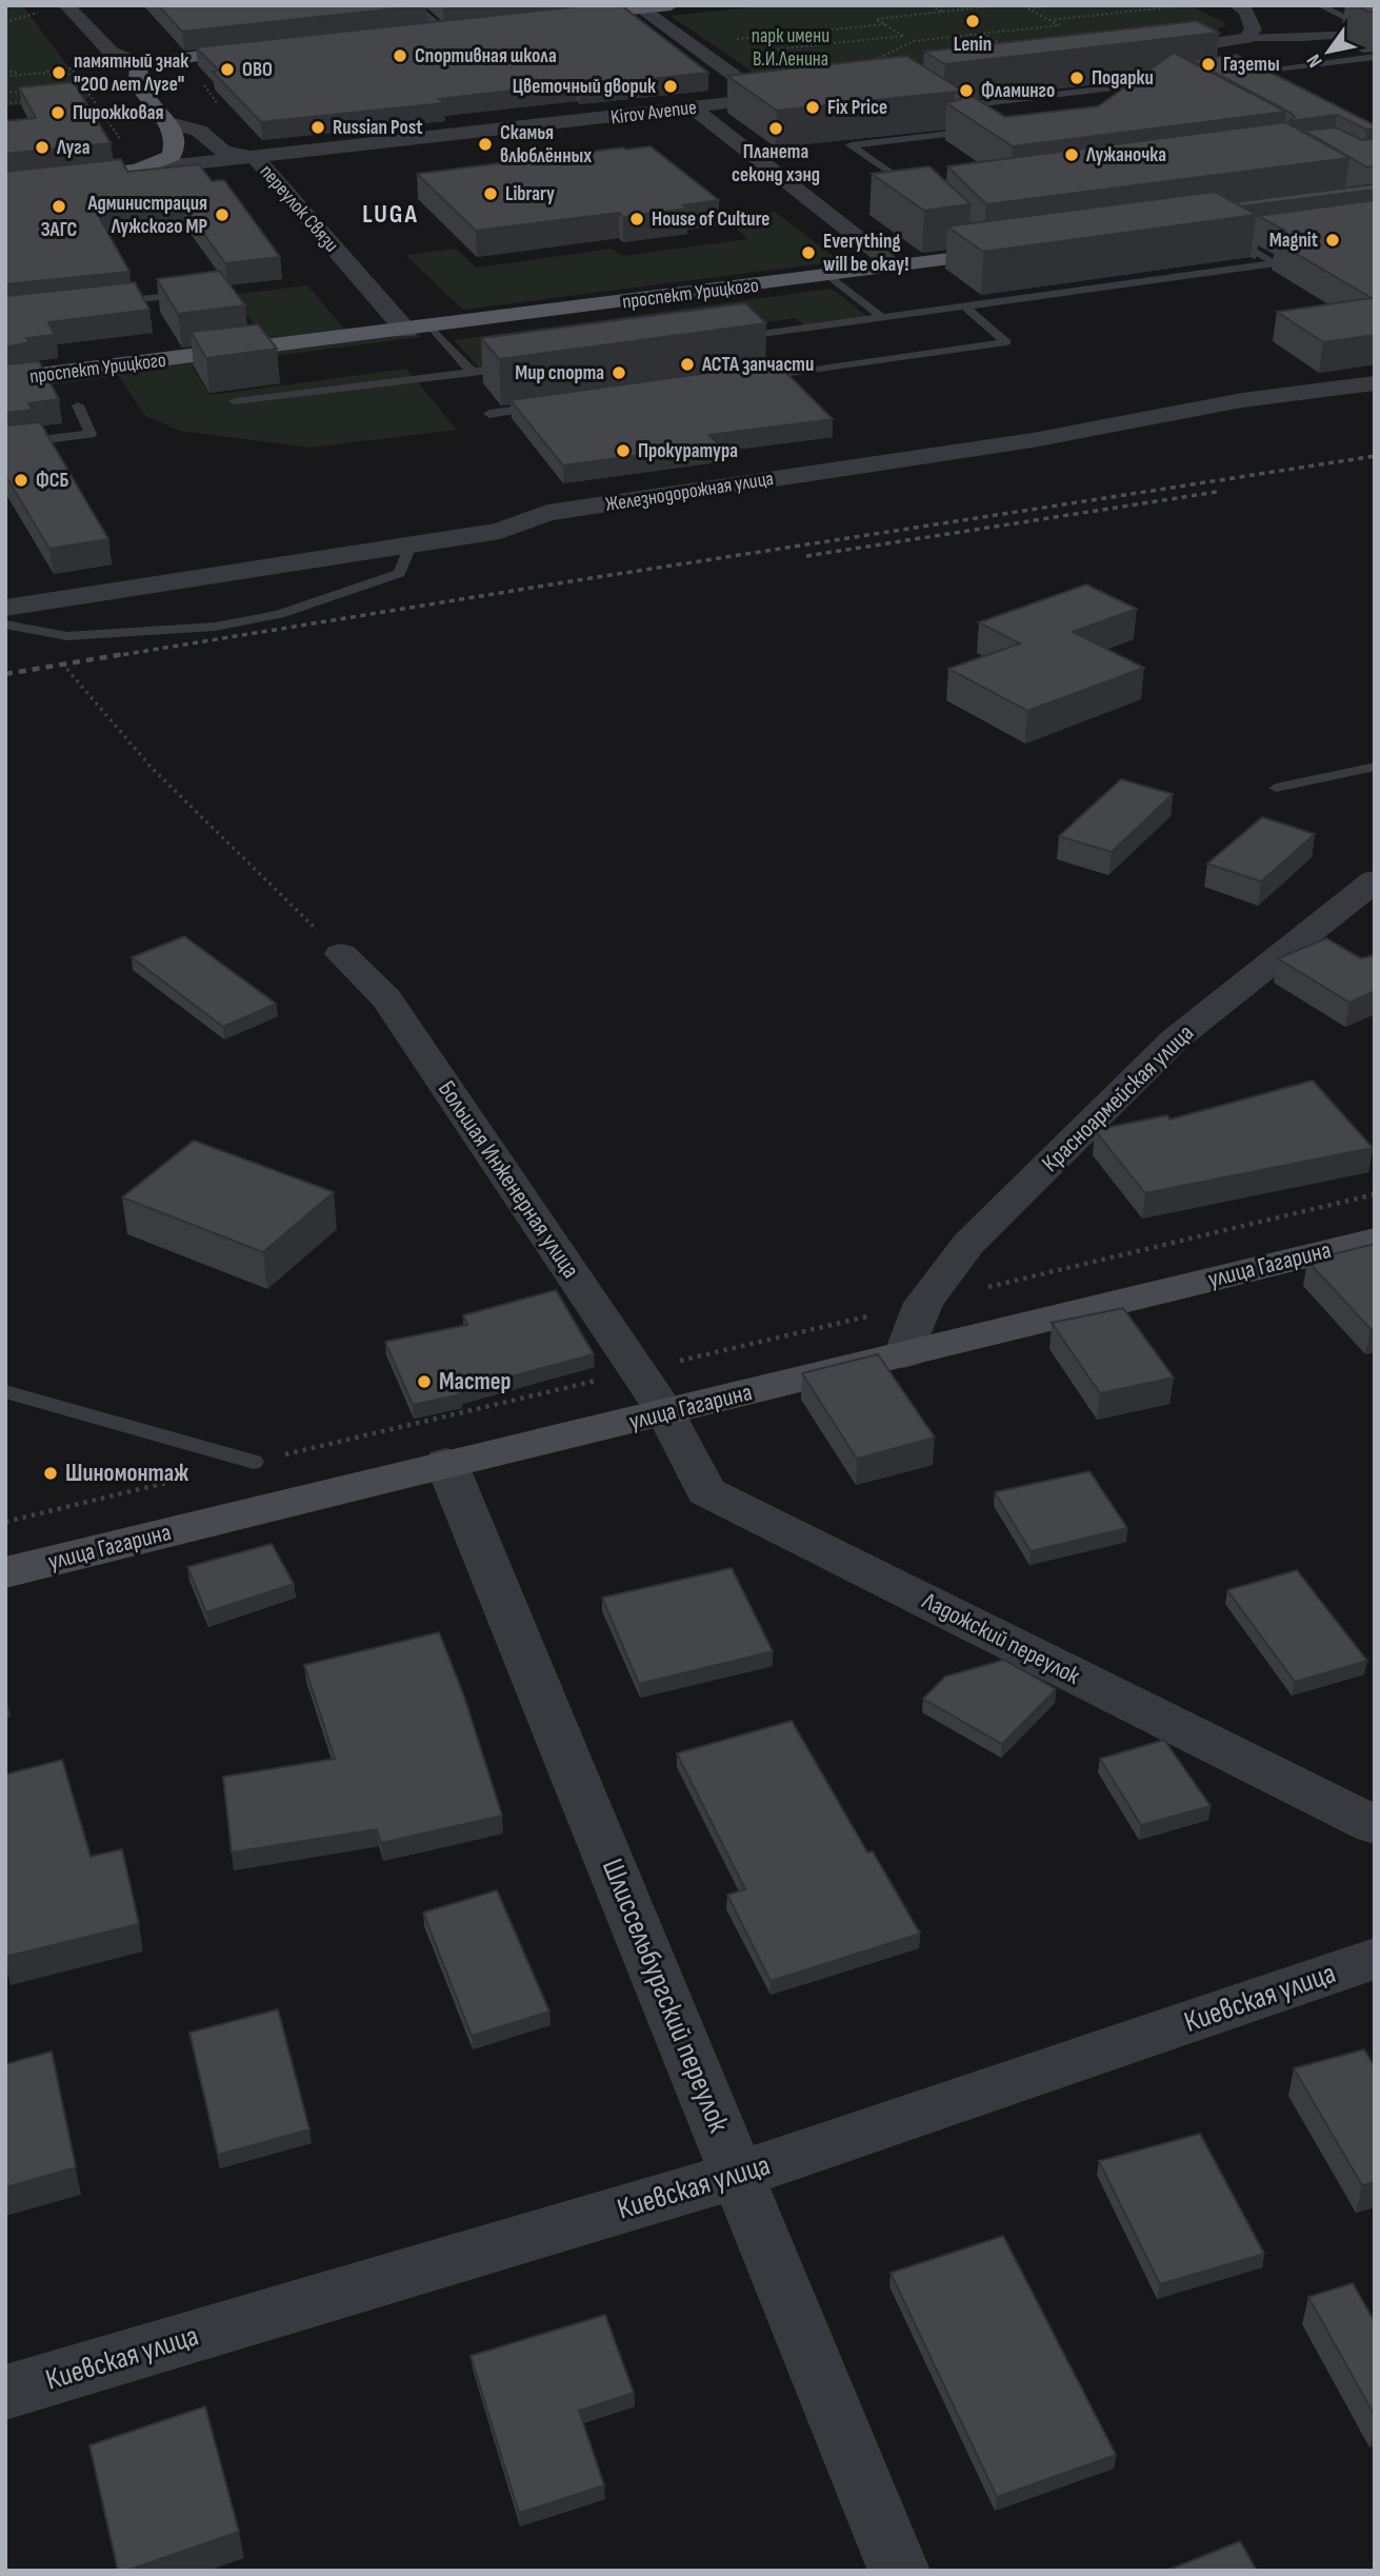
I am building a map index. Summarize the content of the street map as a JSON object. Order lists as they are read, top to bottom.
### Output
{
  "streets": {
    "main road": ["Kirov Avenue", "проспект Урицкого"],
    "street": [
      "переулок Связи",
      "Железнодорожная улица",
      "Красноармейская улица",
      "Большая Инженерная улица",
      "улица Гагарина",
      "Ладожский переулок",
      "Шлиссельбургский переулок",
      "Киевская улица"
    ]
  },
  "crossings": [
    ["Kirov Avenue", "переулок Связи"],
    ["переулок Связи", "проспект Урицкого"],
    ["Красноармейская улица", "улица Гагарина"],
    ["Большая Инженерная улица", "улица Гагарина"],
    ["Большая Инженерная улица", "Ладожский переулок"],
    ["улица Гагарина", "Ладожский переулок"],
    ["улица Гагарина", "Шлиссельбургский переулок"],
    ["Шлиссельбургский переулок", "Киевская улица"]
  ],
  "districts": ["LUGA"],
  "parks": ["парк имени В.И.Ленина"],
  "places": [
    "Lenin",
    "Спортивная школа",
    "Газеты",
    "ОВО",
    "памятный знак \"200 лет Луге\"",
    "Подарки",
    "Цветочный дворик",
    "Фламинго",
    "Fix Price",
    "Пирожковая",
    "Russian Post",
    "Планета секонд хэнд",
    "Скамья влюблённых",
    "Луга",
    "Лужаночка",
    "Library",
    "ЗАГС",
    "Администрация Лужского МР",
    "House of Culture",
    "Magnit",
    "Everything will be okay!",
    "АСТА запчасти",
    "Мир спорта",
    "Прокуратура",
    "ФСБ",
    "Мастер",
    "Шиномонтаж"
  ],
  "north": "bottom left"
}
